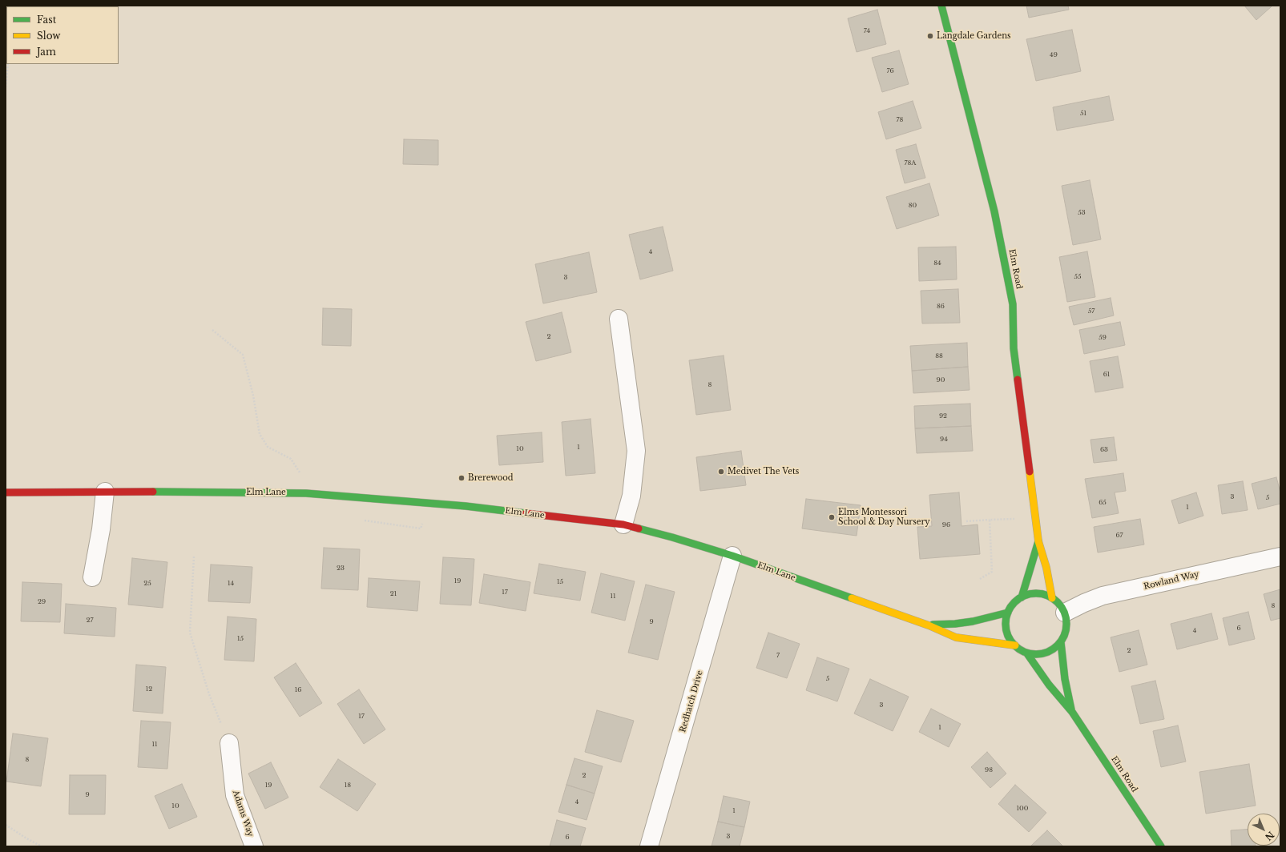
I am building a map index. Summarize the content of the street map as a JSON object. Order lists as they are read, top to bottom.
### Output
{
  "streets": {
    "main road": ["Elm Road", "Elm Lane"],
    "street": ["Rowland Way", "Redhatch Drive", "Adams Way"]
  },
  "crossings": [
    ["Elm Road", "Elm Lane"],
    ["Elm Road", "Rowland Way"],
    ["Elm Lane", "Rowland Way"],
    ["Elm Lane", "Redhatch Drive"]
  ],
  "places": [
    "Langdale Gardens",
    "Medivet The Vets",
    "Brerewood",
    "Elms Montessori School & Day Nursery"
  ],
  "house_numbers": [
    "74",
    "49",
    "76",
    "51",
    "78",
    "78A",
    "80",
    "53",
    "4",
    "84",
    "55",
    "3",
    "86",
    "57",
    "2",
    "59",
    "88",
    "61",
    "90",
    "8",
    "92",
    "94",
    "1",
    "10",
    "63",
    "3",
    "5",
    "65",
    "1",
    "96",
    "67",
    "23",
    "19",
    "15",
    "25",
    "14",
    "17",
    "21",
    "11",
    "29",
    "8",
    "27",
    "9",
    "6",
    "4",
    "15",
    "2",
    "7",
    "5",
    "12",
    "16",
    "3",
    "17",
    "1",
    "11",
    "8",
    "98",
    "2",
    "19",
    "18",
    "9",
    "4",
    "10",
    "100",
    "1",
    "3",
    "6"
  ],
  "legend": ["Fast", "Slow", "Jam"],
  "north": "bottom right"
}
